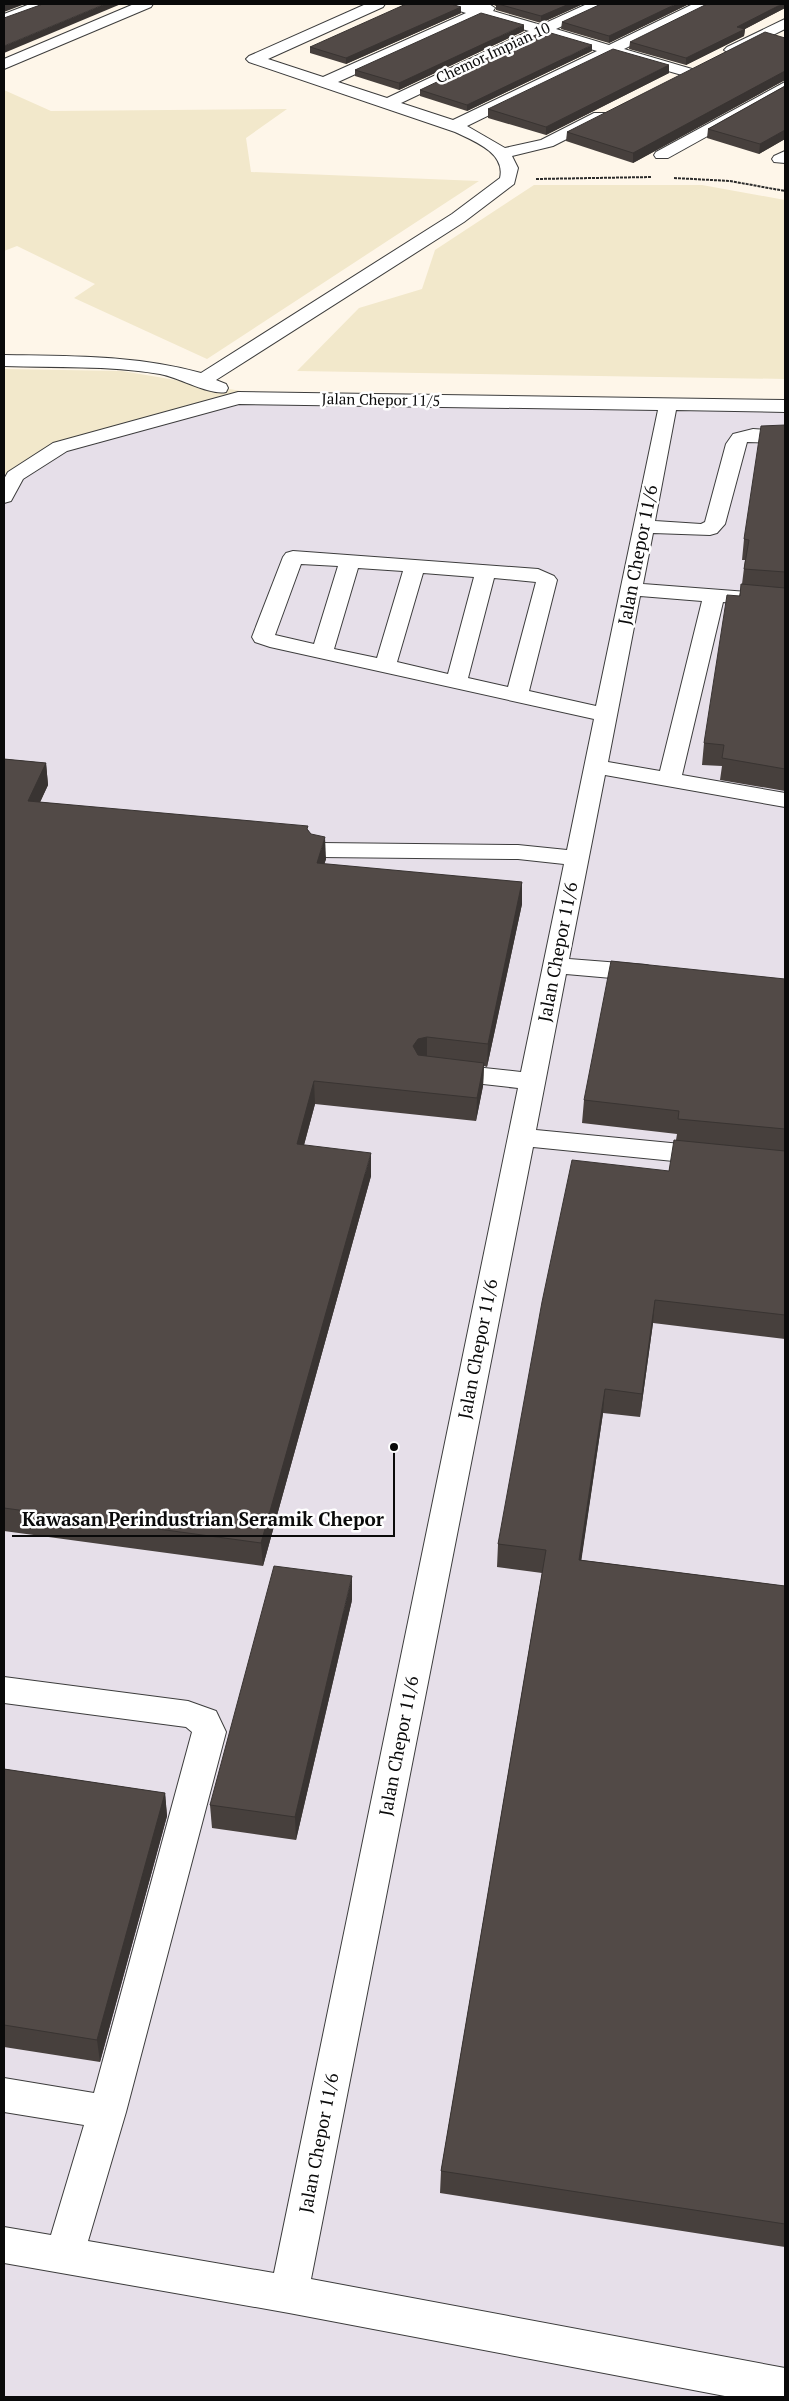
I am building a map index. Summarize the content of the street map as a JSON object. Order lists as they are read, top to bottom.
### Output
{
  "streets": {
    "street": ["Chemor Impian 10", "Jalan Chepor 11/5", "Jalan Chepor 11/6"]
  },
  "crossings": [
    ["Jalan Chepor 11/5", "Jalan Chepor 11/6"]
  ],
  "places": ["Kawasan Perindustrian Seramik Chepor"]
}
